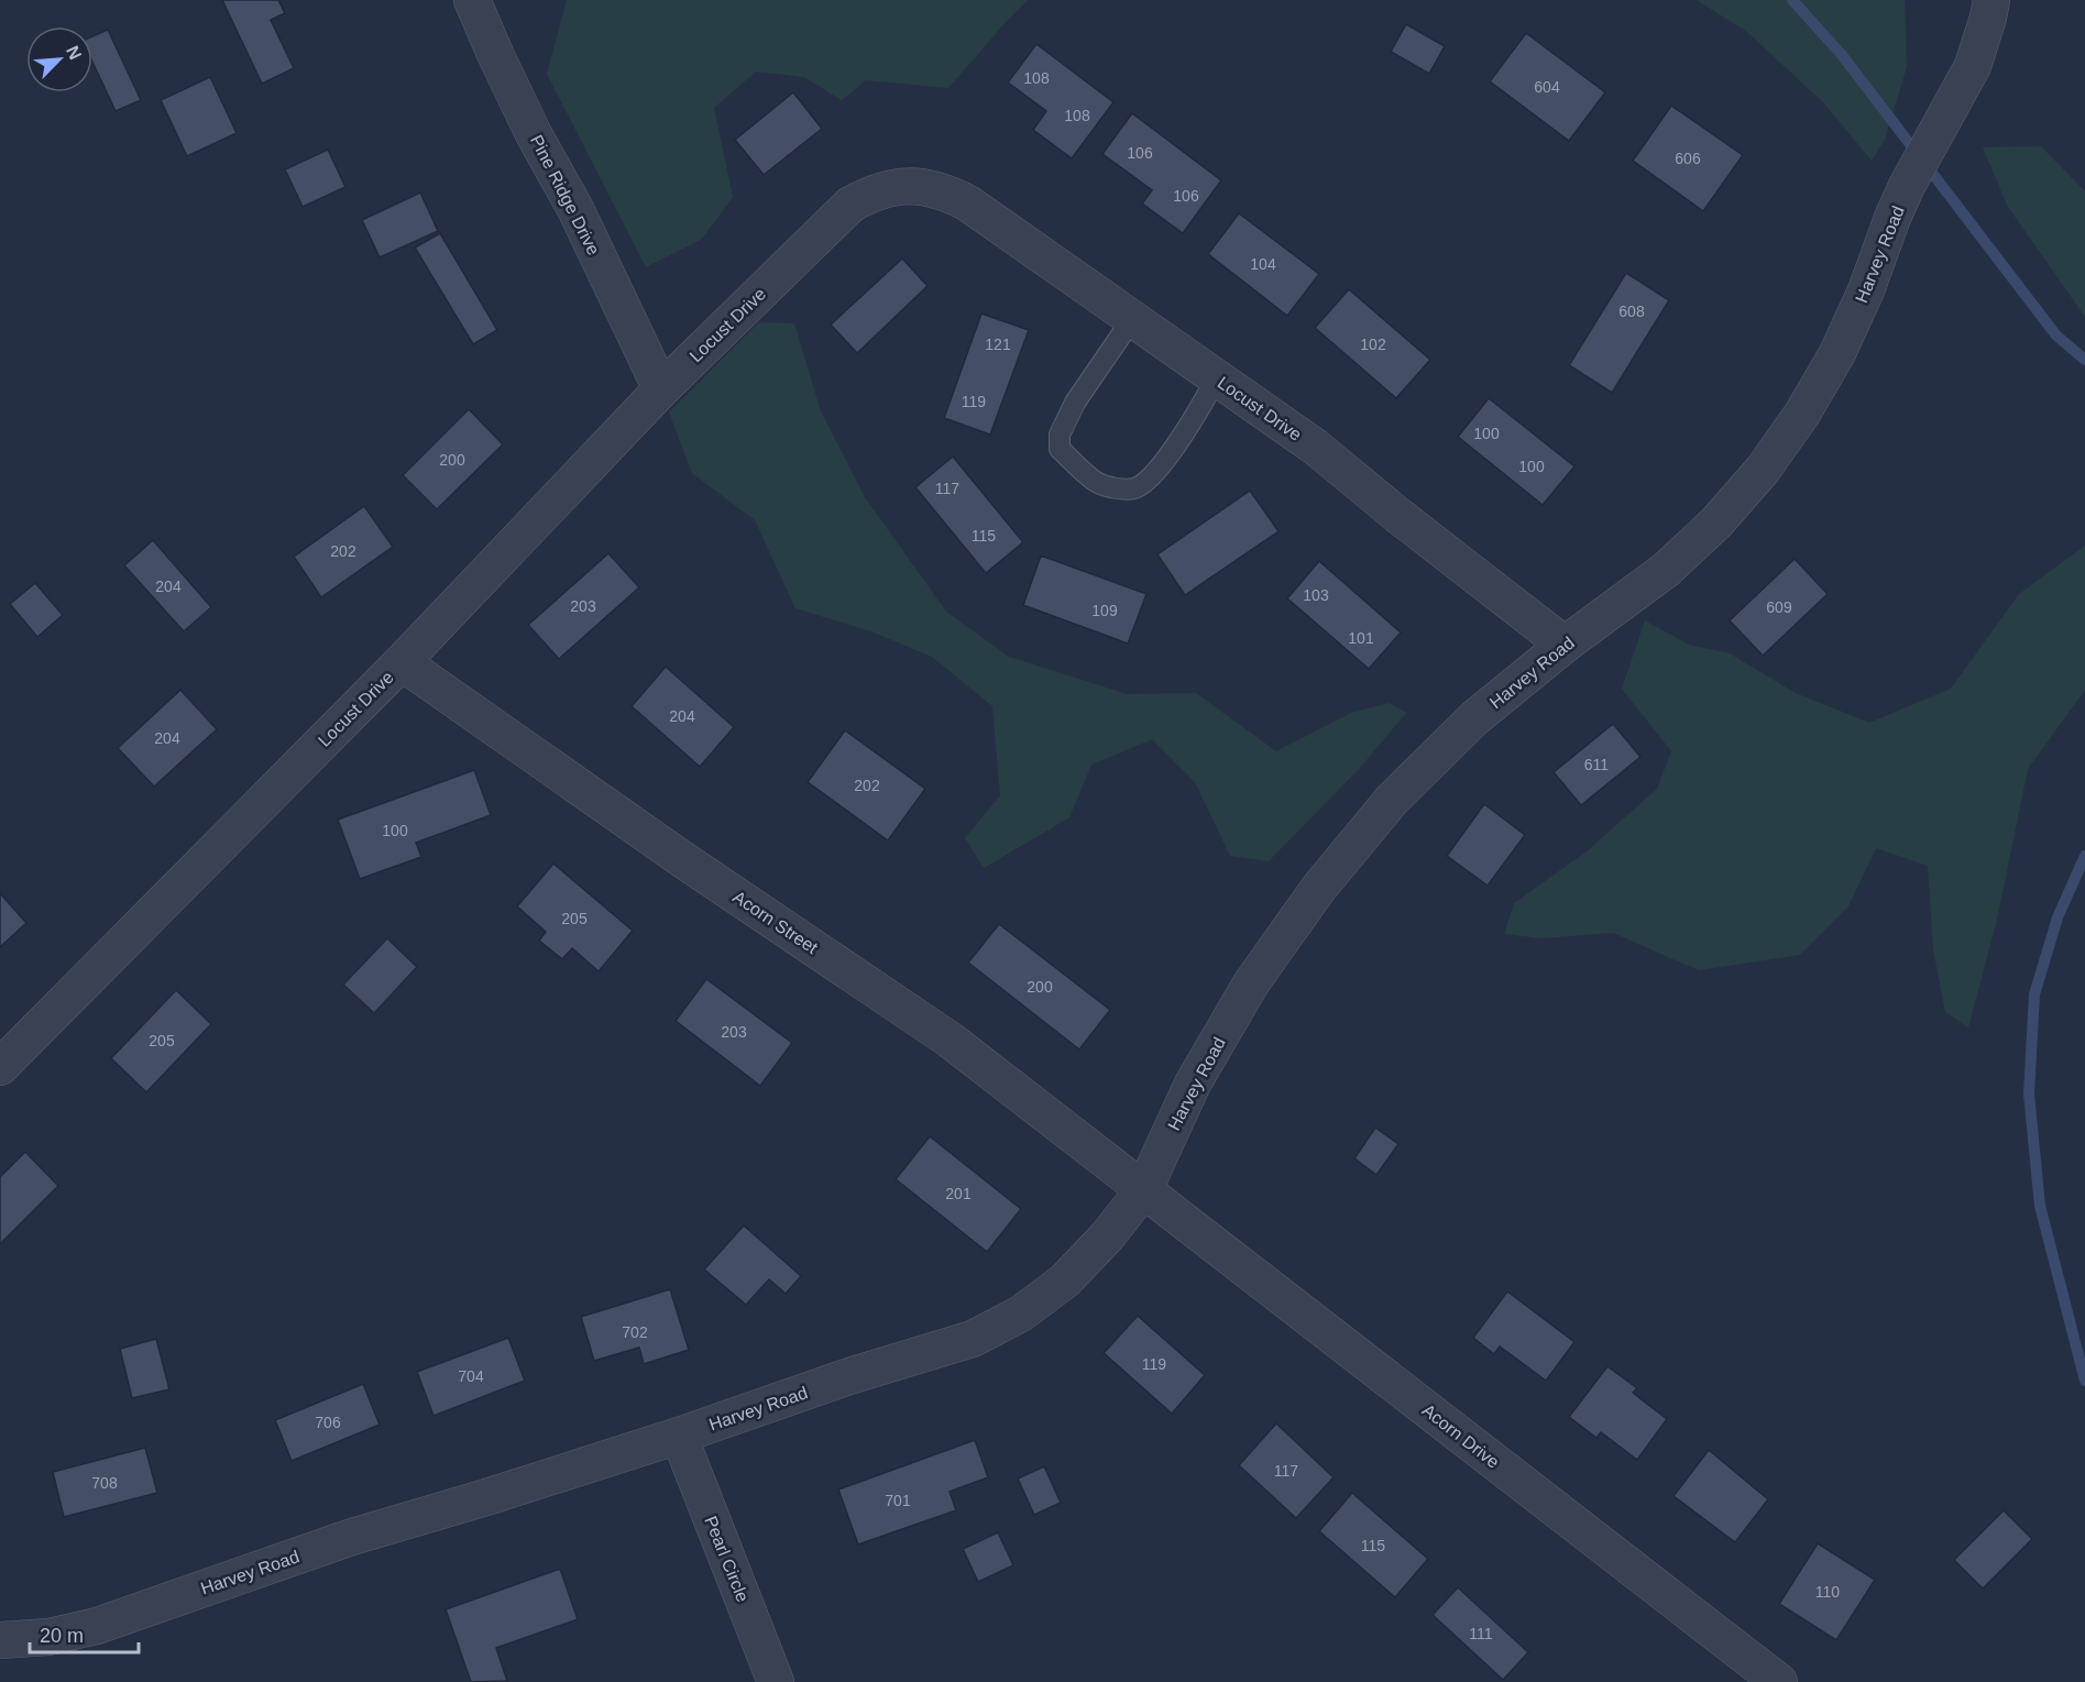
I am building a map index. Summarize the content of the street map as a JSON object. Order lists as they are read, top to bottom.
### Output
{
  "streets": {
    "street": [
      "Pine Ridge Drive",
      "Harvey Road",
      "Locust Drive",
      "Acorn Street",
      "Acorn Drive",
      "Pearl Circle"
    ]
  },
  "crossings": [
    ["Pine Ridge Drive", "Locust Drive"],
    ["Harvey Road", "Locust Drive"],
    ["Harvey Road", "Acorn Street"],
    ["Harvey Road", "Acorn Drive"],
    ["Harvey Road", "Pearl Circle"],
    ["Locust Drive", "Acorn Street"],
    ["Acorn Street", "Acorn Drive"]
  ],
  "house_numbers": [
    "108",
    "604",
    "108",
    "106",
    "606",
    "106",
    "104",
    "608",
    "121",
    "102",
    "119",
    "100",
    "200",
    "100",
    "117",
    "115",
    "202",
    "204",
    "103",
    "203",
    "609",
    "109",
    "101",
    "204",
    "204",
    "611",
    "202",
    "100",
    "205",
    "200",
    "203",
    "205",
    "201",
    "702",
    "119",
    "704",
    "706",
    "117",
    "708",
    "701",
    "115",
    "110",
    "111"
  ],
  "scale_bar": "20 m",
  "north": "top right"
}
